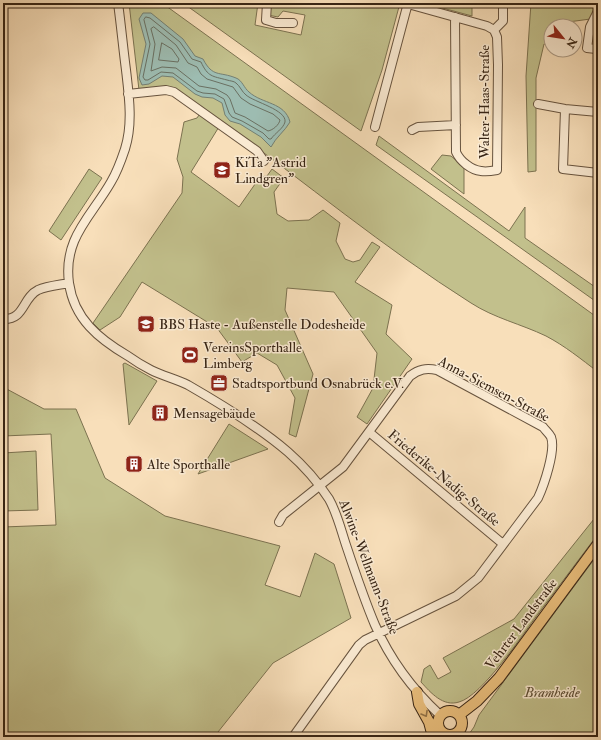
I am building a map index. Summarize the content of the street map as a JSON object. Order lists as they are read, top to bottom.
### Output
{
  "streets": {
    "main road": ["Vehrter Landstraße"],
    "street": [
      "Walter-Haas-Straße",
      "Anna-Siemsen-Straße",
      "Friederike-Nadig-Straße",
      "Alwine-Wellmann-Straße"
    ]
  },
  "crossings": [
    ["Anna-Siemsen-Straße", "Friederike-Nadig-Straße"],
    ["Anna-Siemsen-Straße", "Alwine-Wellmann-Straße"],
    ["Alwine-Wellmann-Straße", "Vehrter Landstraße"]
  ],
  "parks": ["Bramheide"],
  "places": {
    "school or university": ["KiTa \"Astrid Lindgren\"", "BBS Haste - Außenstelle Dodesheide"],
    "sports": ["VereinsSporthalle Limberg"],
    "office": ["Stadtsportbund Osnabrück e.V."],
    "building": ["Mensagebäude", "Alte Sporthalle"]
  },
  "north": "bottom right"
}
